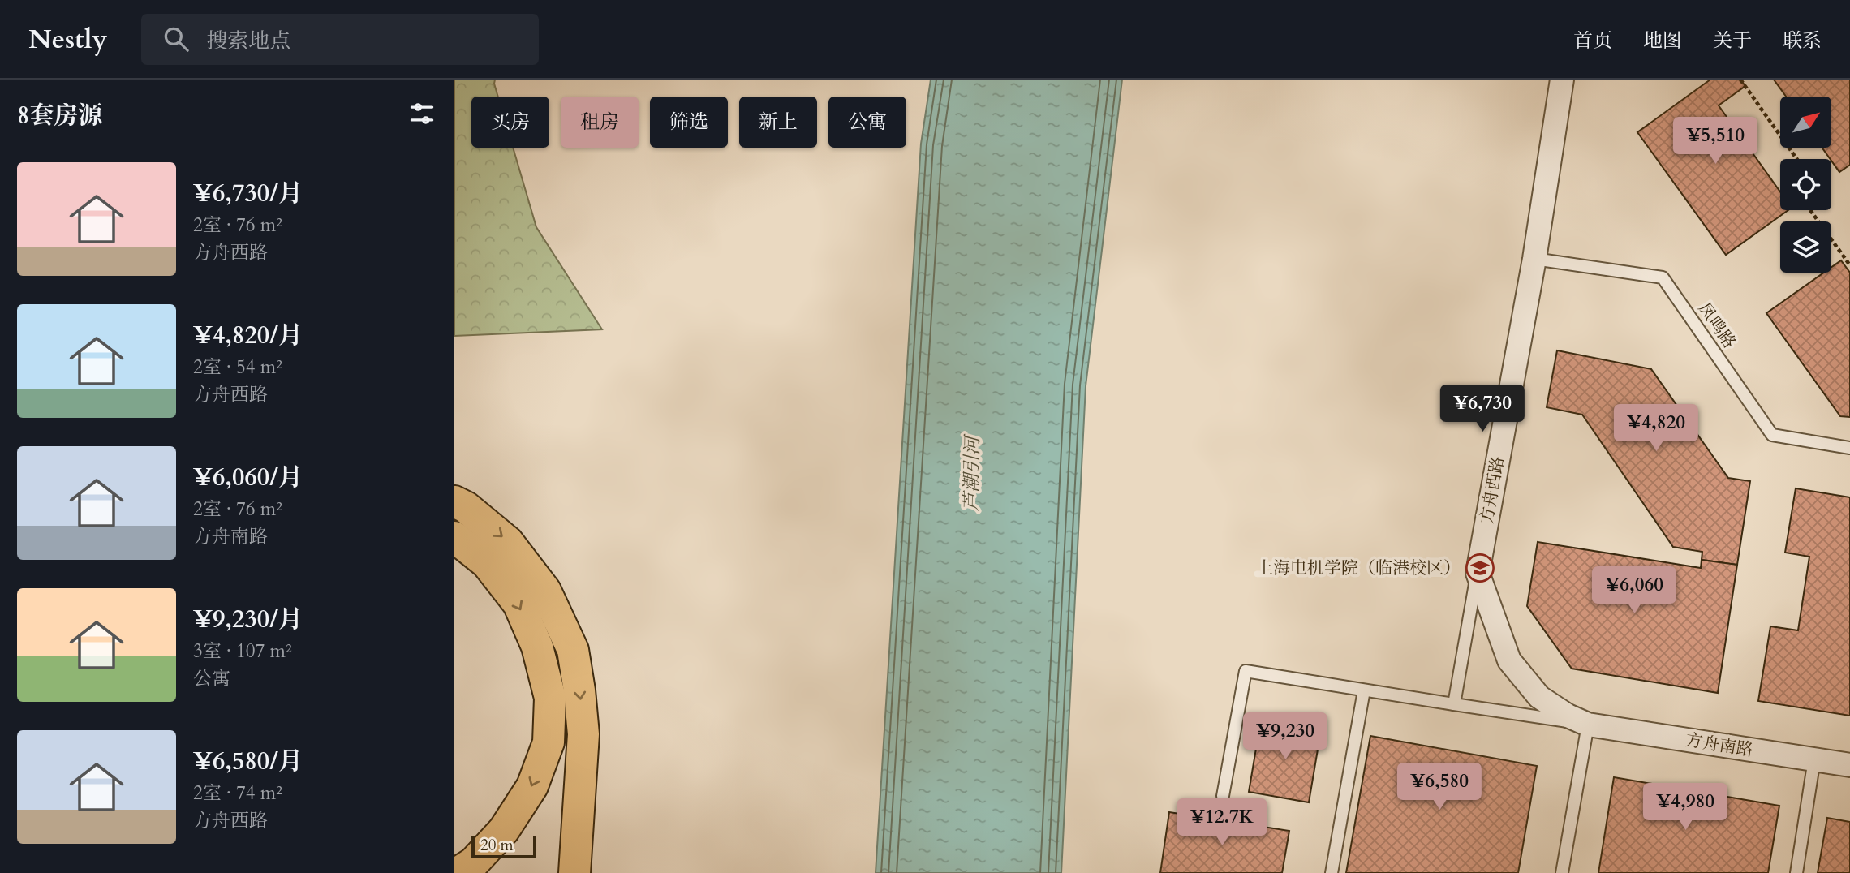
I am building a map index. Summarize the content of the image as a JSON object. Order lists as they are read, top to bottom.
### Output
{
  "streets": {
    "street": ["方舟西路", "方舟南路"],
    "lane": ["凤鸣路"]
  },
  "crossings": [
    ["凤鸣路", "方舟西路"]
  ],
  "water": ["芦潮引河"],
  "places": {
    "school or university": ["上海电机学院（临港校区）"]
  },
  "scale_bar": "20 m",
  "north": "top right",
  "page": {
    "header": "Nestly",
    "search": "搜索地点",
    "nav": [
      "首页",
      "地图",
      "关于",
      "联系"
    ],
    "heading": "8套房源",
    "chip": [
      "买房",
      "租房",
      "筛选",
      "新上",
      "公寓"
    ],
    "price": [
      "¥5,510",
      "¥6,730",
      "¥4,820",
      "¥6,060",
      "¥9,230",
      "¥6,580",
      "¥4,980",
      "¥12.7K"
    ],
    "list": [
      {
        "name": "¥6,730/月",
        "note": "2室 · 76 m² · 方舟西路"
      },
      {
        "name": "¥4,820/月",
        "note": "2室 · 54 m² · 方舟西路"
      },
      {
        "name": "¥6,060/月",
        "note": "2室 · 76 m² · 方舟南路"
      },
      {
        "name": "¥9,230/月",
        "note": "3室 · 107 m² · 公寓"
      },
      {
        "name": "¥6,580/月",
        "note": "2室 · 74 m² · 方舟西路"
      }
    ],
    "scale": "20 m"
  }
}
